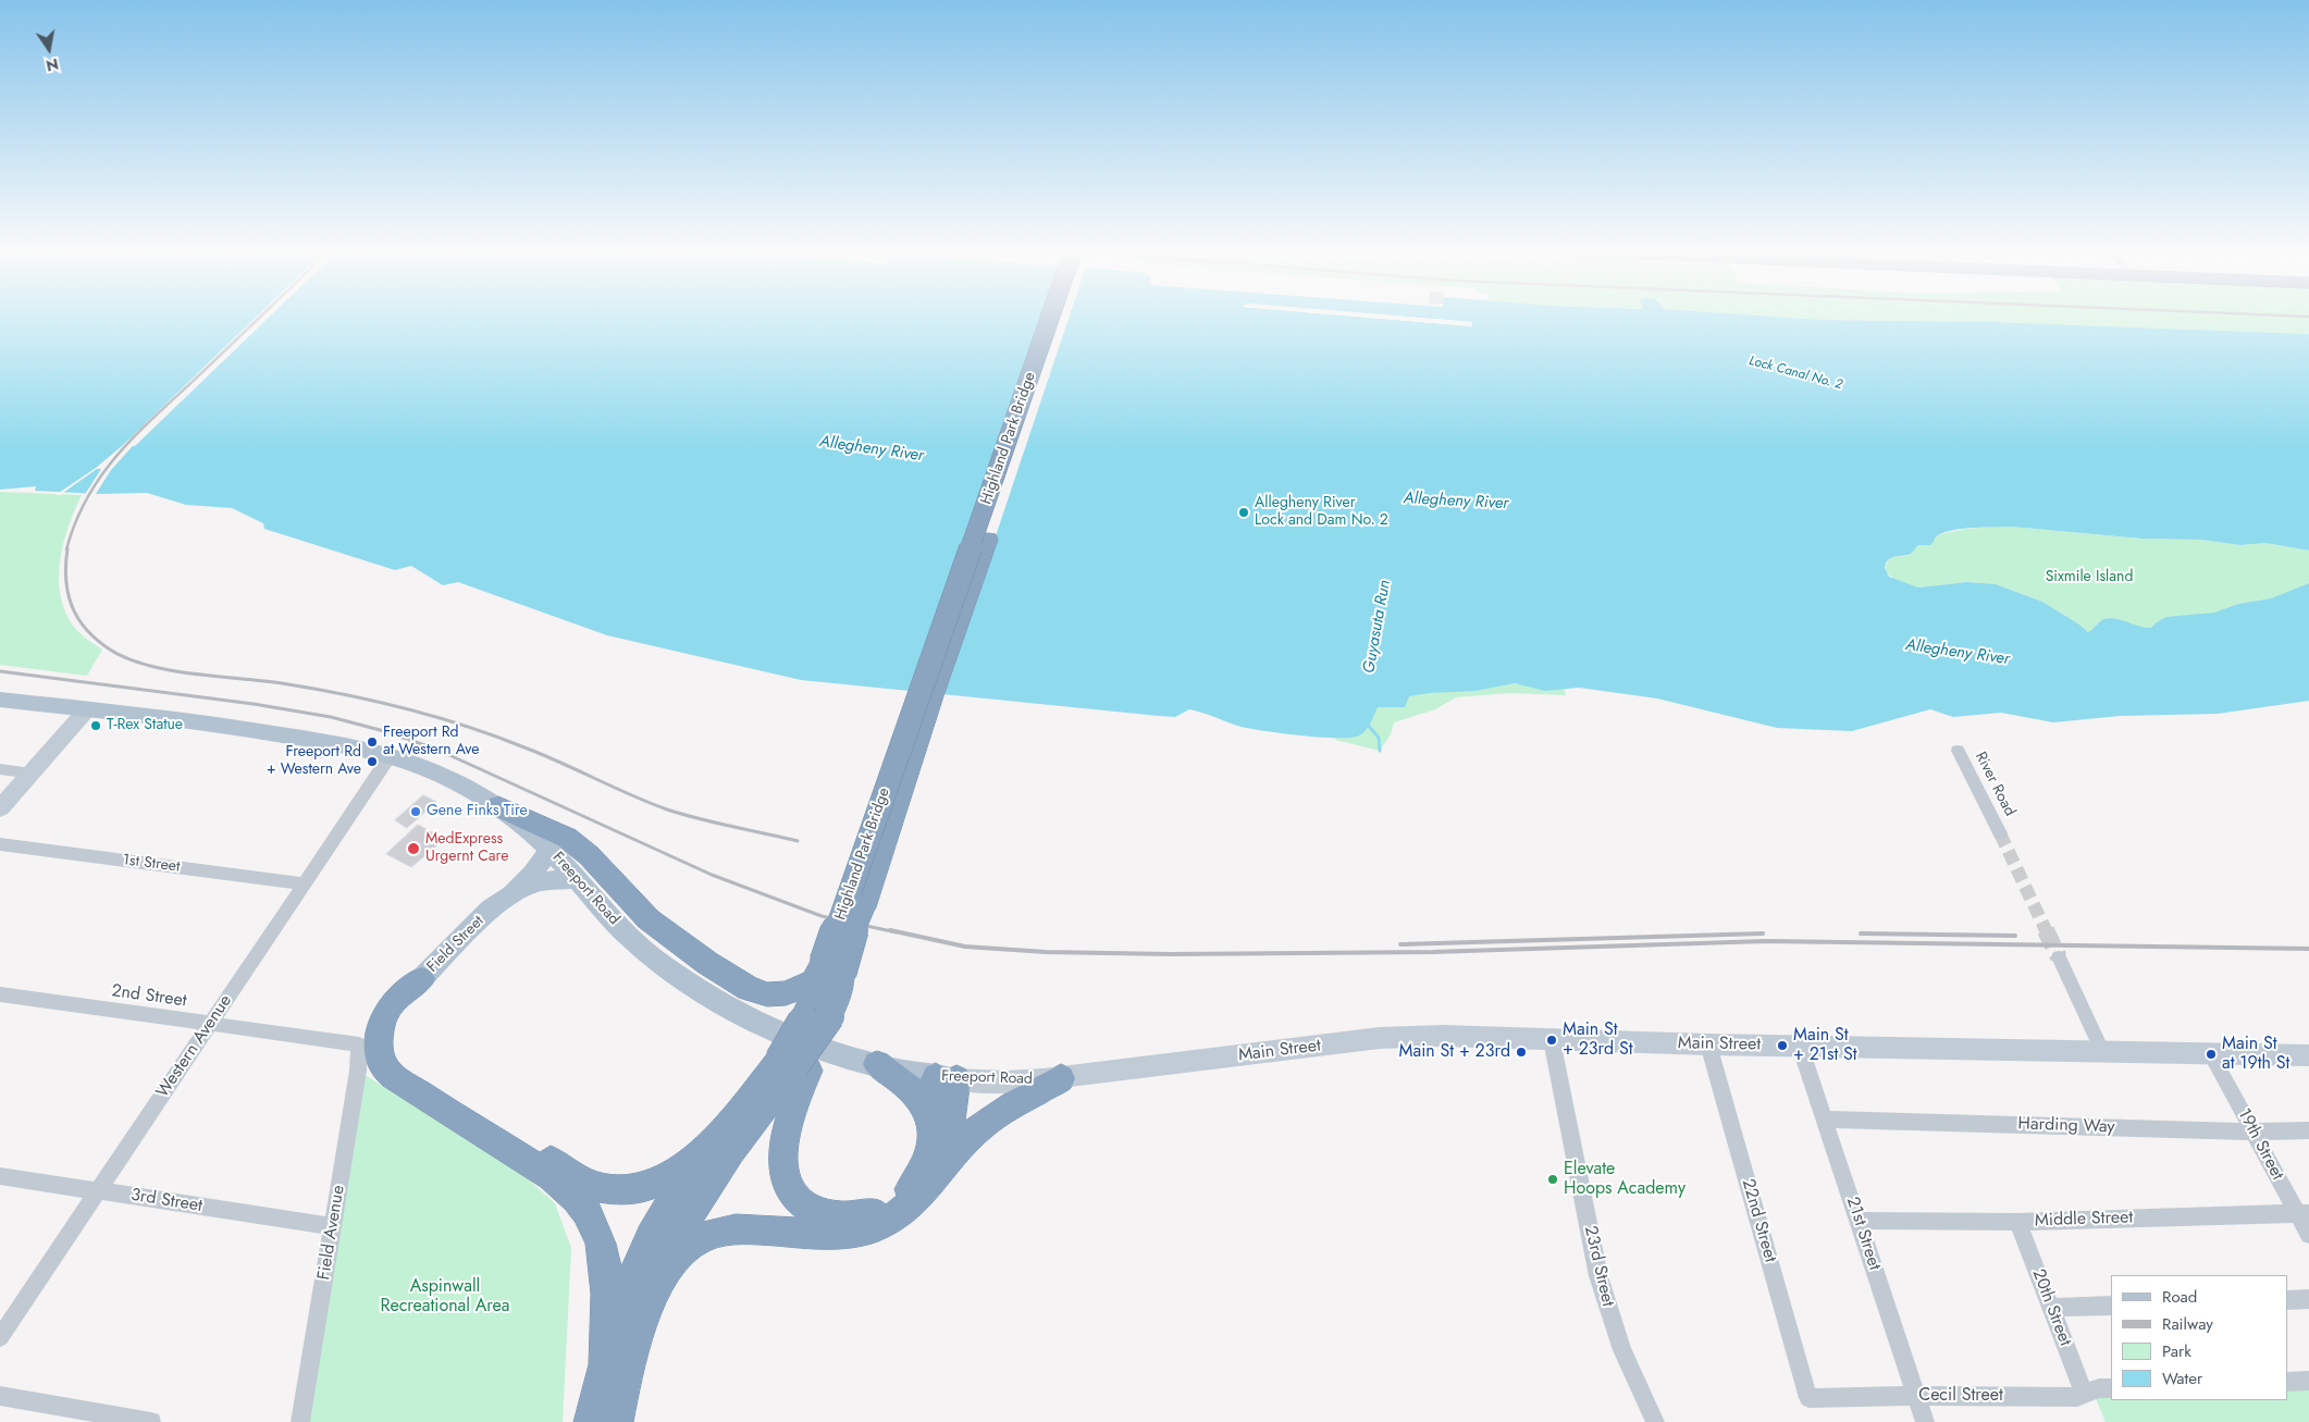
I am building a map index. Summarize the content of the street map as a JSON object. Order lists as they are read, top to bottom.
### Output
{
  "streets": {
    "highway": ["Highland Park Bridge"],
    "main road": ["Freeport Road", "Field Street", "Main Street"],
    "street": [
      "River Road",
      "1st Street",
      "2nd Street",
      "Western Avenue",
      "Harding Way",
      "19th Street",
      "3rd Street",
      "Middle Street",
      "22nd Street",
      "Field Avenue",
      "21st Street",
      "23rd Street",
      "20th Street",
      "Cecil Street"
    ]
  },
  "crossings": [
    ["1st Street", "Western Avenue"],
    ["Freeport Road", "Field Street"],
    ["Freeport Road", "Main Street"],
    ["Freeport Road", "Western Avenue"],
    ["2nd Street", "Western Avenue"],
    ["2nd Street", "Field Avenue"],
    ["Main Street", "19th Street"],
    ["Main Street", "22nd Street"],
    ["Main Street", "21st Street"],
    ["Main Street", "23rd Street"],
    ["Western Avenue", "3rd Street"],
    ["Harding Way", "19th Street"],
    ["Harding Way", "21st Street"],
    ["19th Street", "Middle Street"],
    ["3rd Street", "Field Avenue"],
    ["Middle Street", "21st Street"],
    ["Middle Street", "20th Street"],
    ["22nd Street", "Cecil Street"],
    ["21st Street", "Cecil Street"],
    ["20th Street", "Cecil Street"]
  ],
  "water": ["Lock Canal No. 2", "Allegheny River", "Guyasuta Run"],
  "parks": ["Sixmile Island", "Aspinwall Recreational Area"],
  "places": [
    "Allegheny River Lock and Dam No. 2",
    "T-Rex Statue",
    "Freeport Rd at Western Ave",
    "Freeport Rd + Western Ave",
    "Gene Finks Tire",
    "MedExpress Urgernt Care",
    "Main St + 23rd St",
    "Main St + 21st St",
    "Main St + 23rd",
    "Main St at 19th St",
    "Elevate Hoops Academy"
  ],
  "legend": [
    "Road",
    "Railway",
    "Park",
    "Water"
  ],
  "north": "bottom"
}
